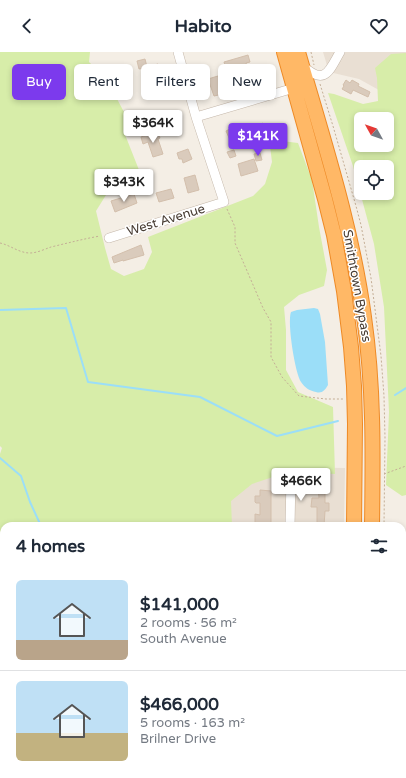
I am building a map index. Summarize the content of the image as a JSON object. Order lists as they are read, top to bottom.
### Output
{
  "streets": {
    "highway": ["Smithtown Bypass"],
    "street": ["West Avenue"]
  },
  "north": "top left",
  "page": {
    "header": "Habito",
    "chip": [
      "Buy",
      "Rent",
      "Filters",
      "New"
    ],
    "price": [
      "$364K",
      "$141K",
      "$343K",
      "$466K"
    ],
    "heading": "4 homes",
    "list": [
      {
        "name": "$141,000",
        "note": "2 rooms · 56 m² · South Avenue"
      },
      {
        "name": "$466,000",
        "note": "5 rooms · 163 m² · Brilner Drive"
      }
    ]
  }
}
